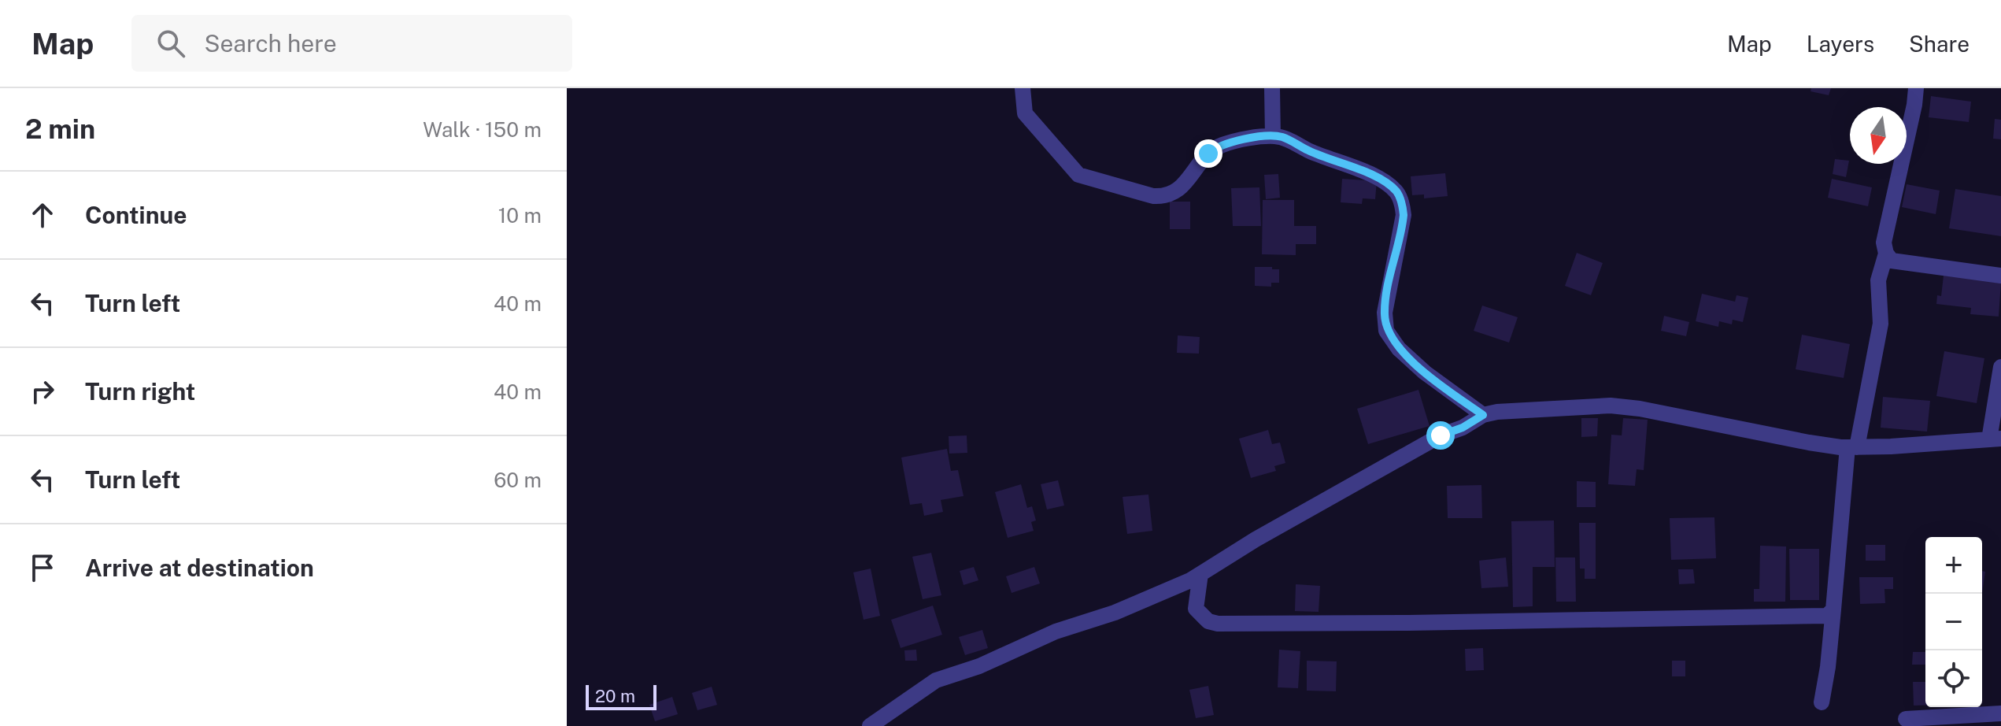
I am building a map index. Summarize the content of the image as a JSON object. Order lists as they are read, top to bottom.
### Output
{
  "scale_bar": "20 m",
  "north": "bottom",
  "page": {
    "header": "Map",
    "search": "Search here",
    "nav": ["Map", "Layers", "Share"],
    "heading": ["2 min", "Walk · 150 m"],
    "list": [
      ["Continue", "10 m"],
      ["Turn left", "40 m"],
      ["Turn right", "40 m"],
      ["Turn left", "60 m"],
      "Arrive at destination"
    ],
    "map_buttons": ["+", "−"],
    "scale": "20 m"
  }
}
